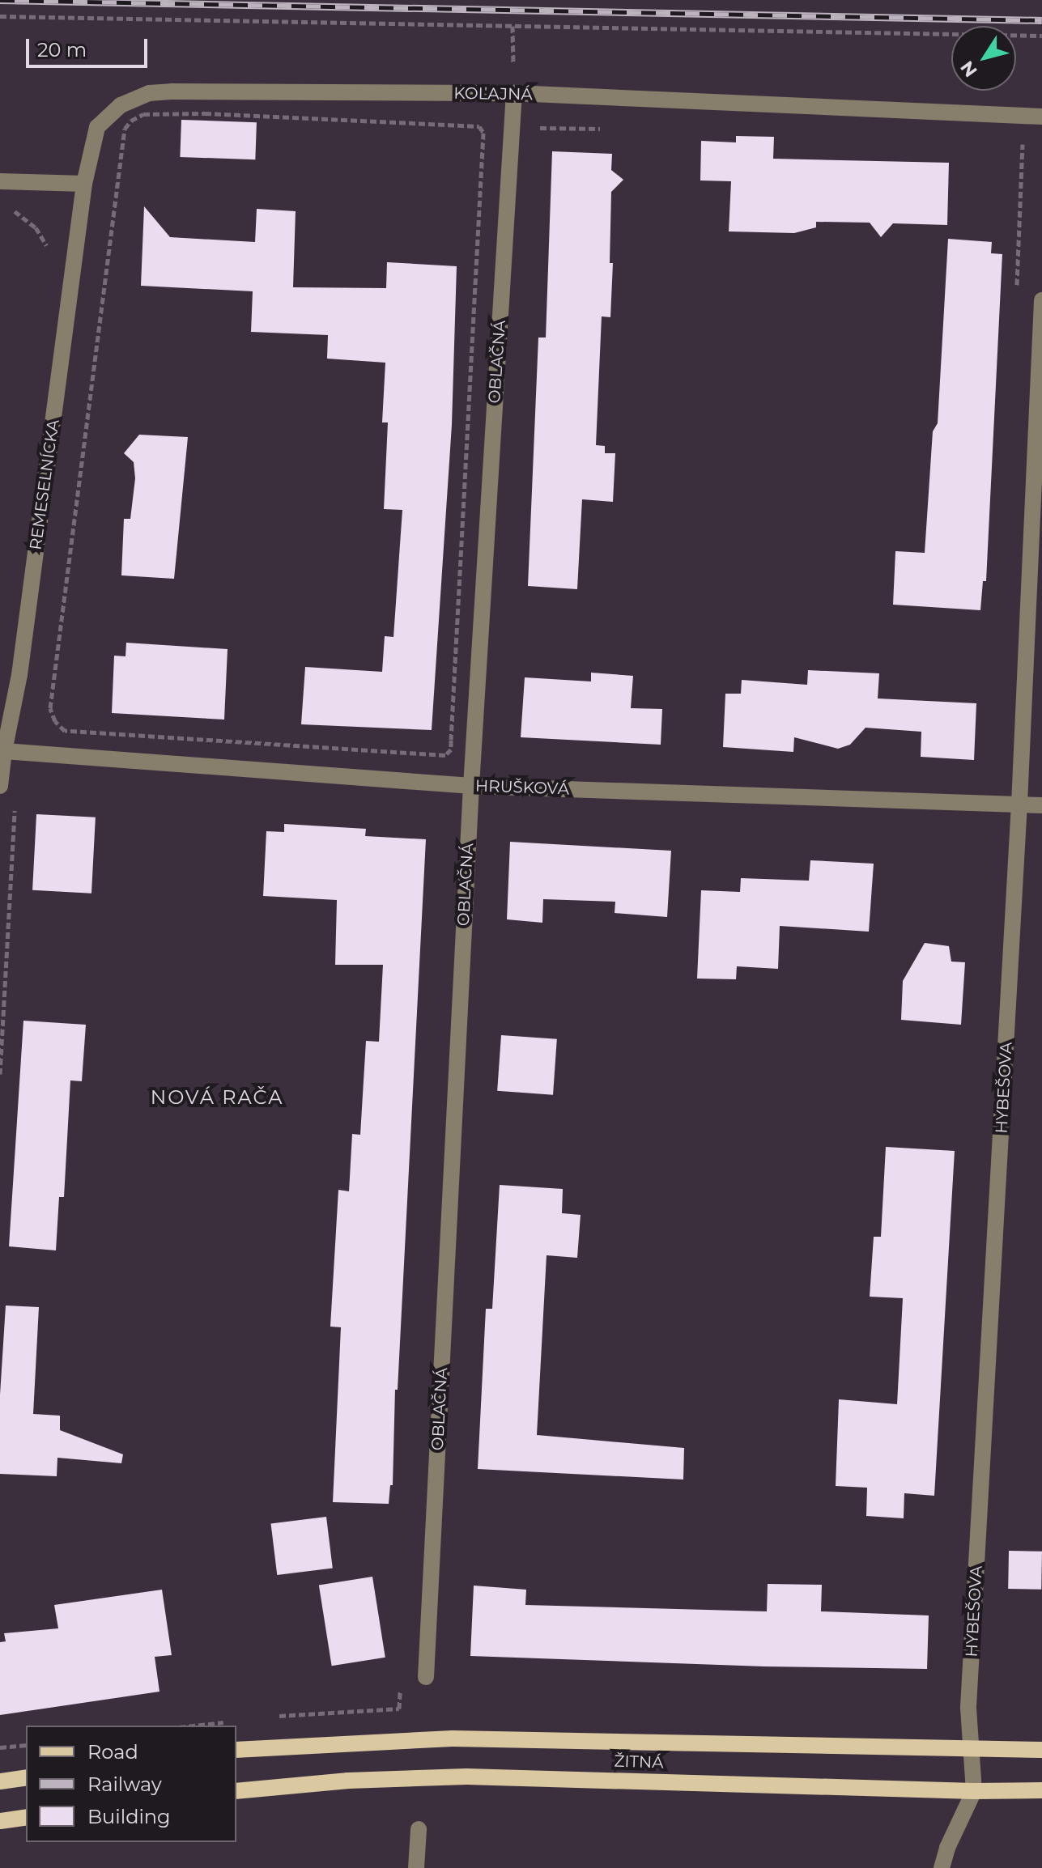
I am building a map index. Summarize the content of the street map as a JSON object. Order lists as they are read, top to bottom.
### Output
{
  "streets": {
    "main road": ["ŽITNÁ"],
    "street": [
      "KOĽAJNÁ",
      "OBLAČNÁ",
      "REMESELNÍCKA",
      "HRUŠKOVÁ",
      "HYBEŠOVA"
    ]
  },
  "crossings": [
    ["KOĽAJNÁ", "OBLAČNÁ"],
    ["KOĽAJNÁ", "REMESELNÍCKA"],
    ["OBLAČNÁ", "HRUŠKOVÁ"],
    ["REMESELNÍCKA", "HRUŠKOVÁ"],
    ["HRUŠKOVÁ", "HYBEŠOVA"],
    ["HYBEŠOVA", "ŽITNÁ"]
  ],
  "districts": ["NOVÁ RAČA"],
  "legend": ["Road", "Railway", "Building"],
  "scale_bar": "20 m",
  "north": "bottom left"
}
